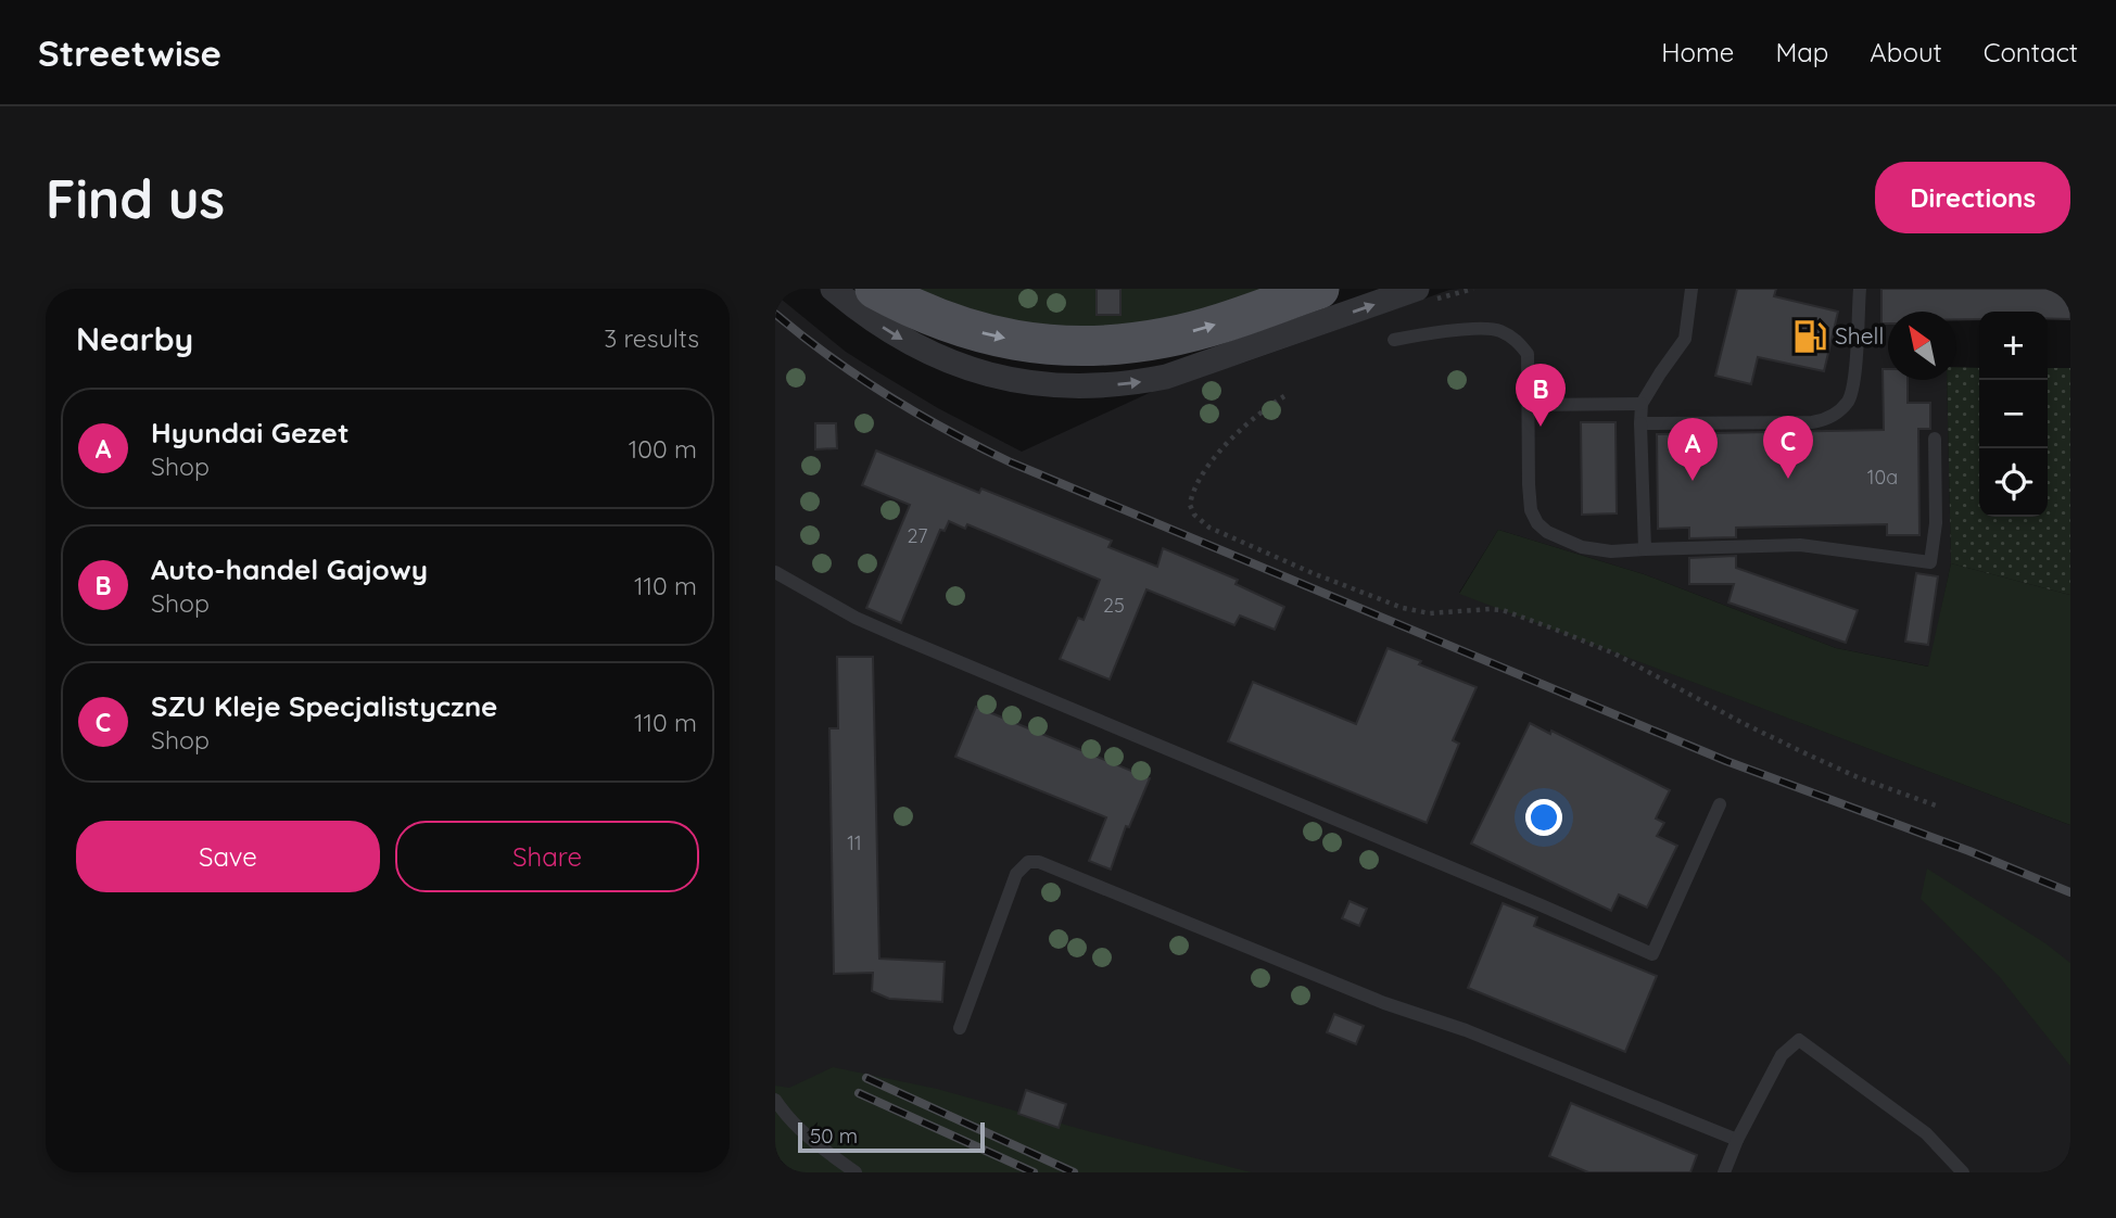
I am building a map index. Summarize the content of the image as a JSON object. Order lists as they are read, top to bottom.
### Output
{
  "places": {
    "fuel station": ["Shell"]
  },
  "house_numbers": [
    "10a",
    "27",
    "25",
    "11"
  ],
  "scale_bar": "50 m",
  "north": "top left",
  "page": {
    "header": "Streetwise",
    "nav": [
      "Home",
      "Map",
      "About",
      "Contact"
    ],
    "buttons": [
      "Directions",
      ["Save", "Share"]
    ],
    "title": "Find us",
    "heading": ["Nearby", "3 results"],
    "map_buttons": ["+", "−"],
    "pins": ["B", "C", "A"],
    "list": [
      {
        "mark": "A",
        "name": "Hyundai Gezet",
        "note": "Shop",
        "value": "100 m"
      },
      {
        "mark": "B",
        "name": "Auto-handel Gajowy",
        "note": "Shop",
        "value": "110 m"
      },
      {
        "mark": "C",
        "name": "SZU Kleje Specjalistyczne",
        "note": "Shop",
        "value": "110 m"
      }
    ],
    "scale": "50 m"
  }
}
